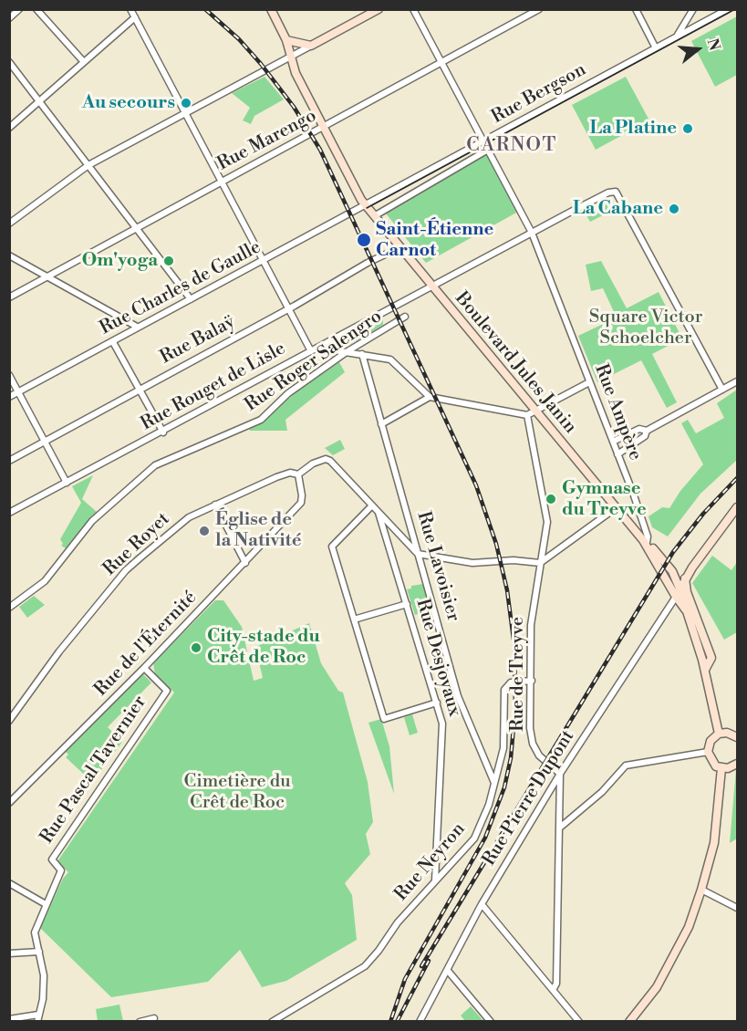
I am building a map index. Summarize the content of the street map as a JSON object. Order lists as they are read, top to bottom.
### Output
{
  "streets": {
    "main road": ["Boulevard Jules Janin"],
    "street": [
      "Rue Bergson",
      "Rue Marengo",
      "Rue Charles de Gaulle",
      "Rue Balaÿ",
      "Rue Roger Salengro",
      "Rue Rouget de Lisle",
      "Rue Ampère",
      "Rue Royet",
      "Rue Lavoisier",
      "Rue de l'Éternité",
      "Rue Desjoyaux",
      "Rue de Treyve",
      "Rue Pascal Tavernier",
      "Rue Pierre Dupont",
      "Rue Neyron"
    ]
  },
  "crossings": [
    ["Rue Bergson", "Rue Charles de Gaulle"],
    ["Rue Bergson", "Boulevard Jules Janin"],
    ["Rue Bergson", "Rue Ampère"],
    ["Rue Marengo", "Boulevard Jules Janin"],
    ["Rue Marengo", "Rue Ampère"],
    ["Rue Charles de Gaulle", "Boulevard Jules Janin"],
    ["Rue Balaÿ", "Boulevard Jules Janin"],
    ["Boulevard Jules Janin", "Rue Rouget de Lisle"],
    ["Boulevard Jules Janin", "Rue Ampère"],
    ["Boulevard Jules Janin", "Rue Pierre Dupont"],
    ["Rue Rouget de Lisle", "Rue Ampère"],
    ["Rue Royet", "Rue de l'Éternité"],
    ["Rue Lavoisier", "Rue Neyron"],
    ["Rue de l'Éternité", "Rue Pascal Tavernier"],
    ["Rue Desjoyaux", "Rue Neyron"],
    ["Rue de Treyve", "Rue Pierre Dupont"],
    ["Rue de Treyve", "Rue Neyron"]
  ],
  "districts": ["CARNOT"],
  "parks": ["Square Victor Schoelcher", "Cimetière du Crêt de Roc"],
  "places": [
    "Au secours",
    "La Platine",
    "La Cabane",
    "Saint-Étienne Carnot",
    "Om'yoga",
    "Gymnase du Treyve",
    "Église de la Nativité",
    "City-stade du Crêt de Roc"
  ],
  "north": "right"
}
